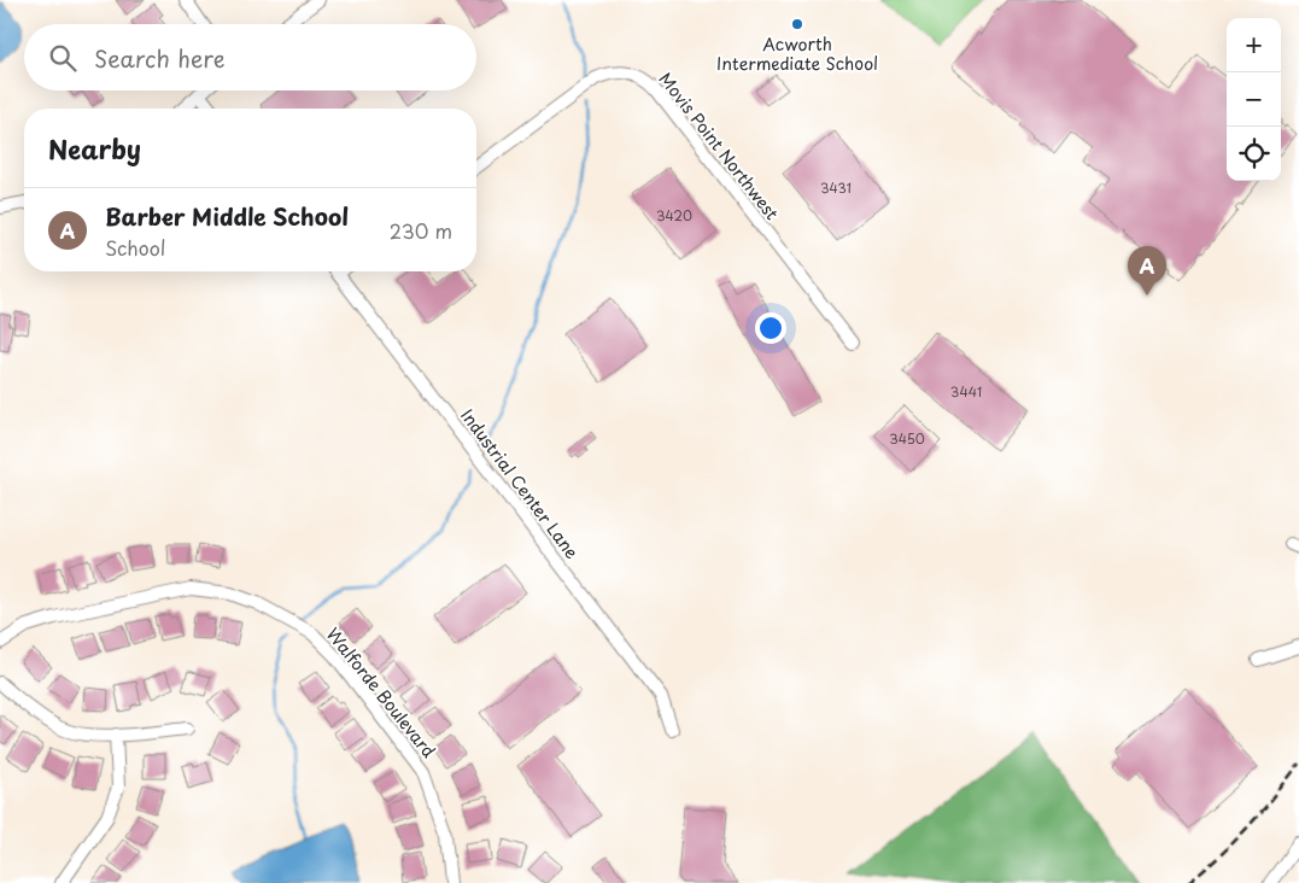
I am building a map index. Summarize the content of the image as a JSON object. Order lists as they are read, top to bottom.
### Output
{
  "streets": {
    "street": ["Movis Point Northwest", "Industrial Center Lane", "Walforde Boulevard"]
  },
  "places": ["Acworth Intermediate School"],
  "house_numbers": [
    "3431",
    "3420",
    "3441",
    "3450"
  ],
  "page": {
    "map_buttons": ["+", "−"],
    "search": "Search here",
    "heading": "Nearby",
    "list": [
      {
        "mark": "A",
        "name": "Barber Middle School",
        "note": "School",
        "value": "230 m"
      }
    ],
    "pins": "A"
  }
}
